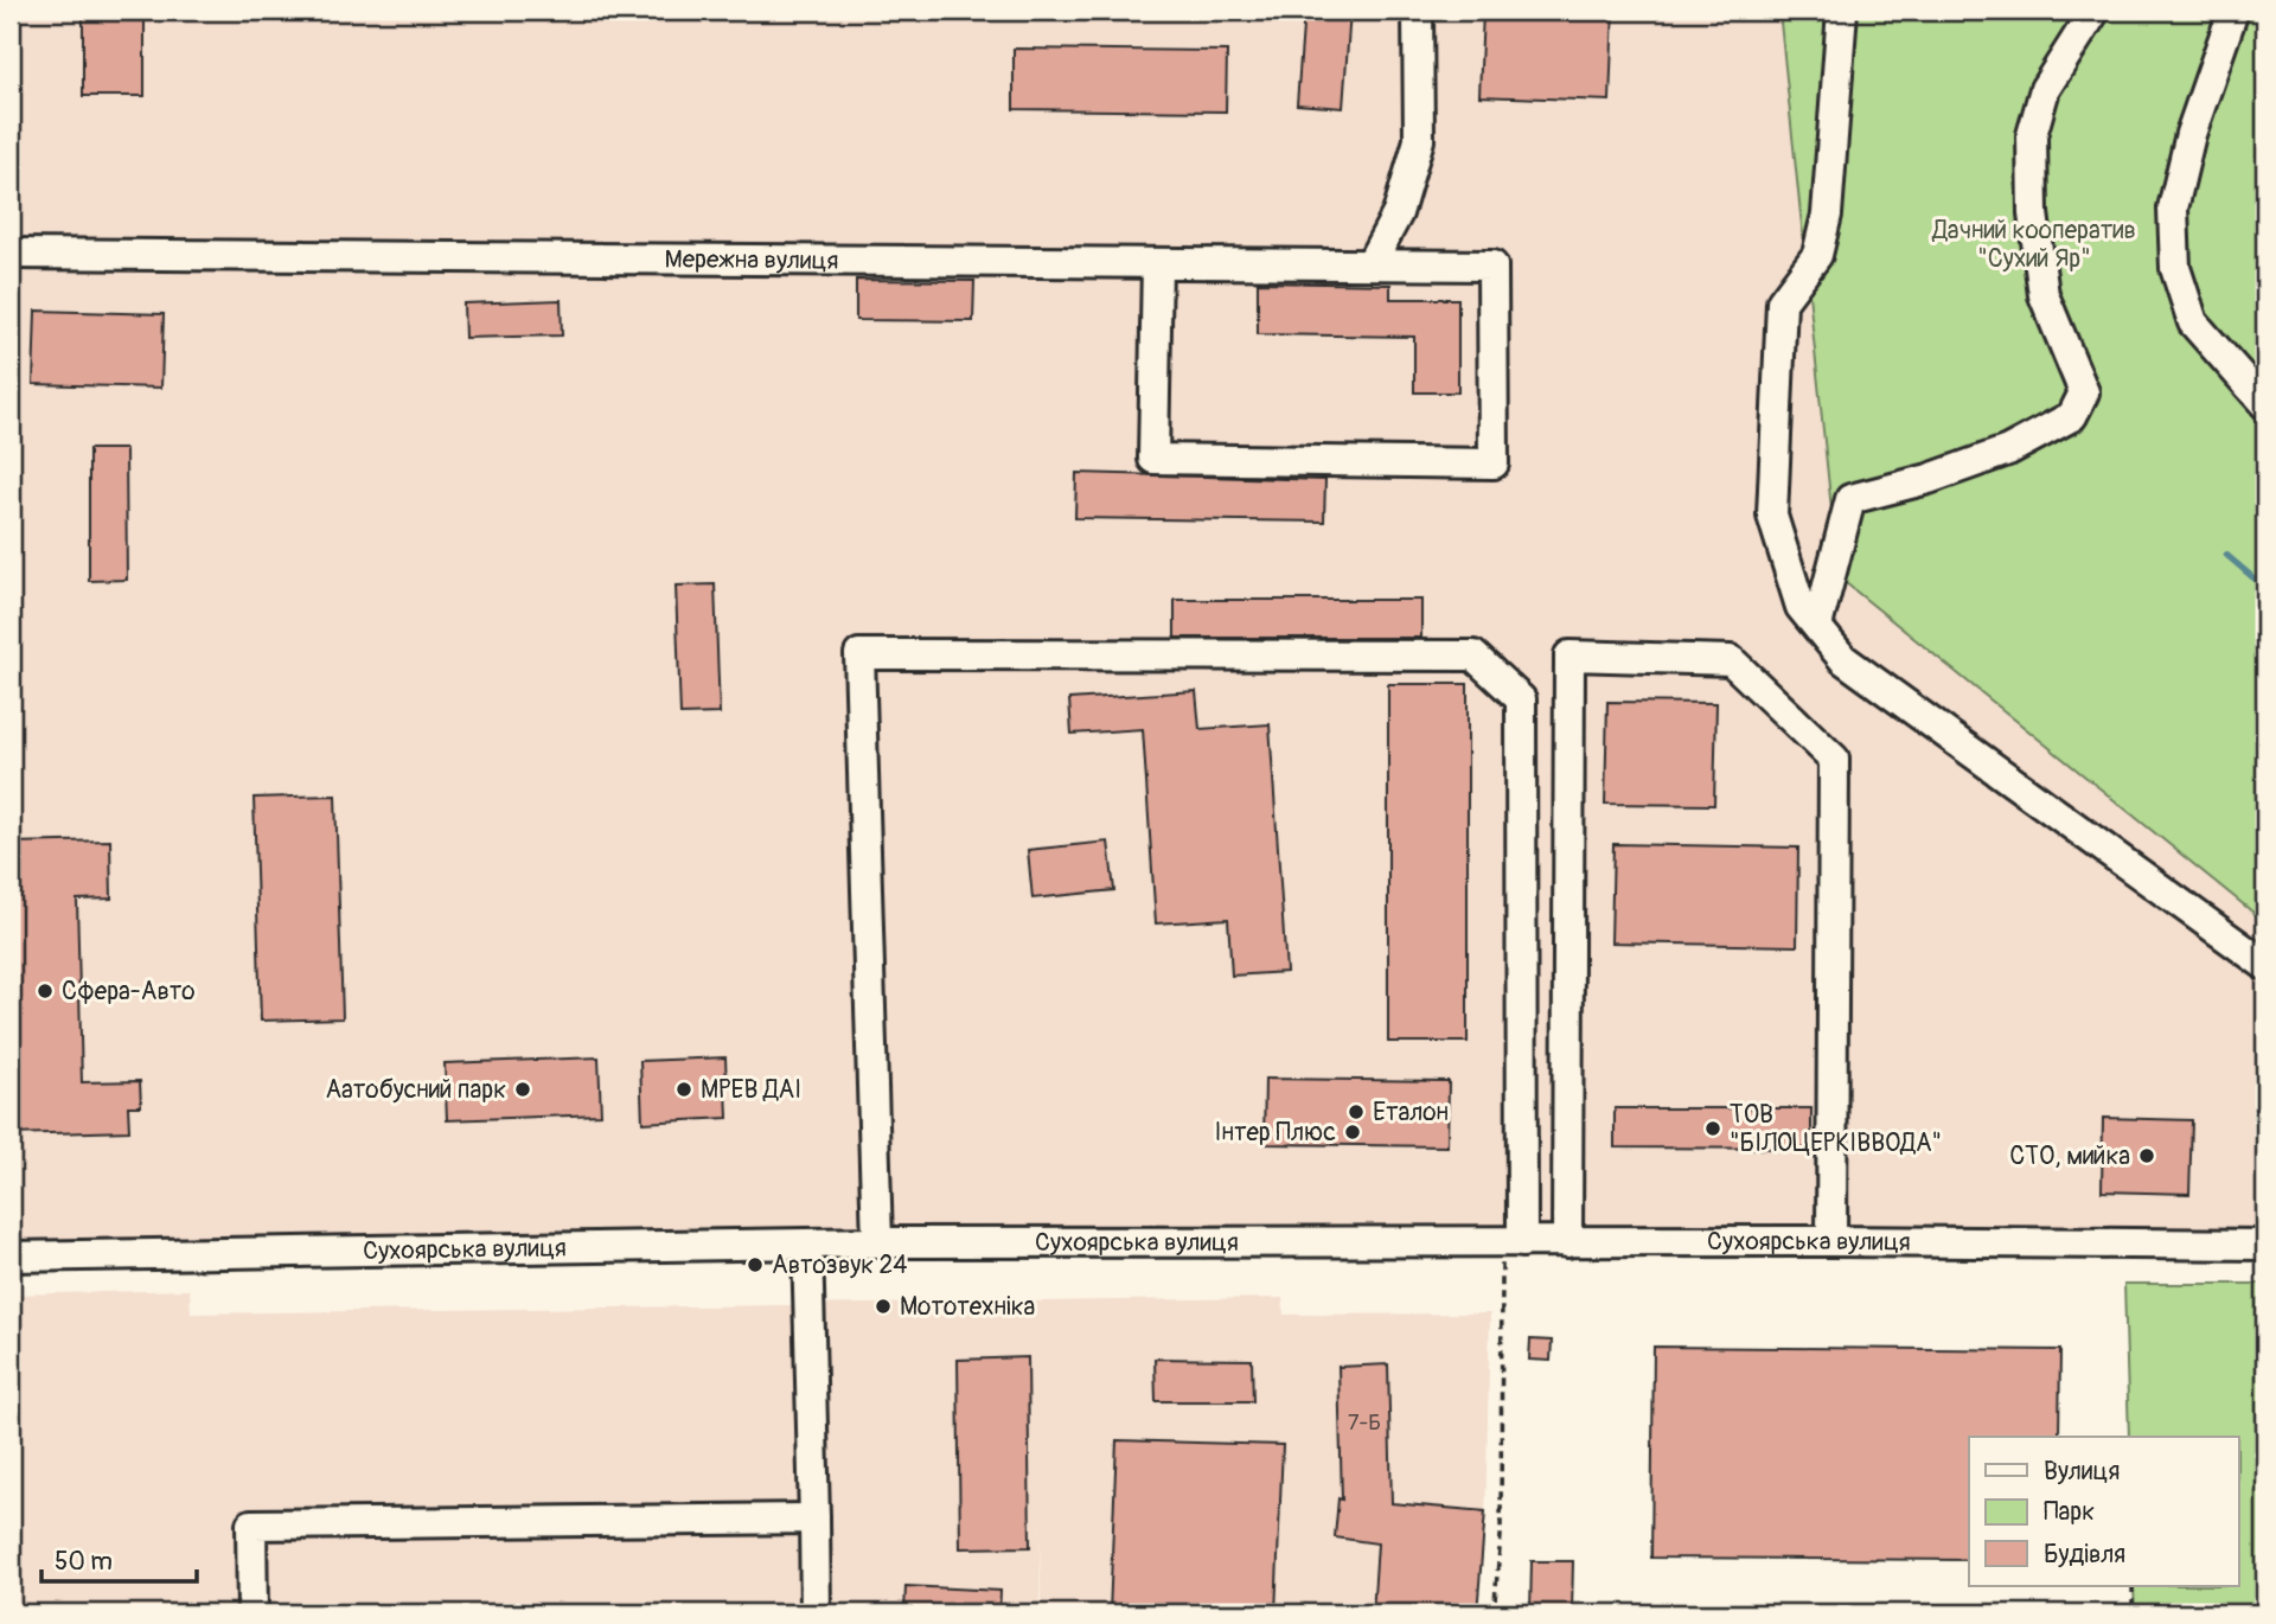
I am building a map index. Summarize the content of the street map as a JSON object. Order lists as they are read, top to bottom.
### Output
{
  "streets": {
    "street": ["Мережна вулиця", "Сухоярська вулиця"]
  },
  "parks": ["Дачний кооператив \"Сухий Яр\""],
  "places": [
    "Сфера-Авто",
    "Аатобусний парк",
    "МРЕВ ДАІ",
    "Еталон",
    "ТОВ \"БІЛОЦЕРКІВВОДА\"",
    "Інтер Плюс",
    "СТО, мийка",
    "Автозвук 24",
    "Мототехніка"
  ],
  "house_numbers": ["7-Б"],
  "legend": ["Вулиця", "Парк", "Будівля"],
  "scale_bar": "50 m"
}
